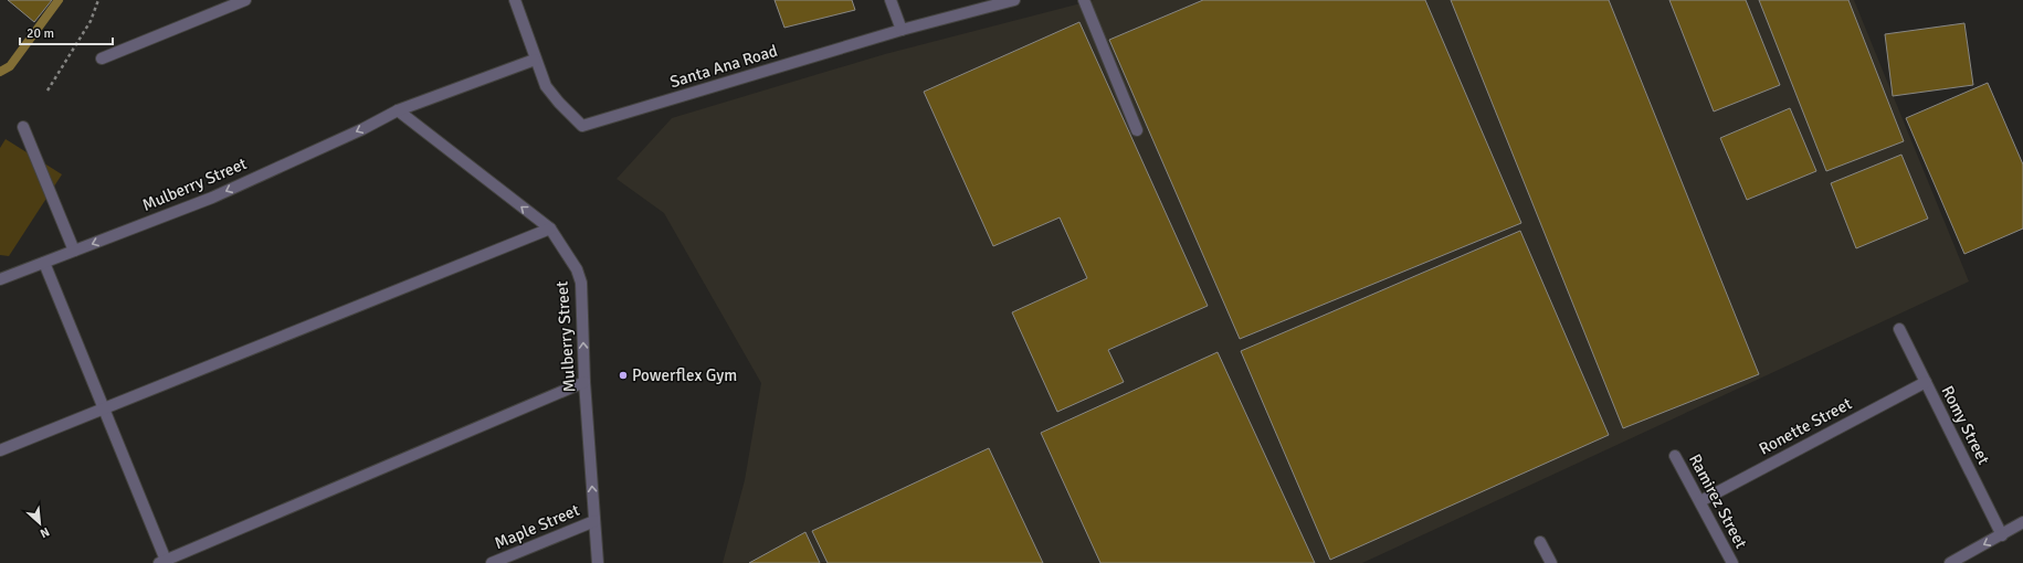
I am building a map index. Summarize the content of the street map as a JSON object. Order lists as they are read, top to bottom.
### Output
{
  "streets": {
    "street": [
      "Santa Ana Road",
      "Mulberry Street",
      "Romy Street",
      "Ronette Street",
      "Ramirez Street",
      "Maple Street"
    ]
  },
  "crossings": [
    ["Santa Ana Road", "Mulberry Street"],
    ["Mulberry Street", "Maple Street"],
    ["Romy Street", "Ronette Street"],
    ["Ronette Street", "Ramirez Street"]
  ],
  "places": ["Powerflex Gym"],
  "scale_bar": "20 m",
  "north": "bottom right"
}
